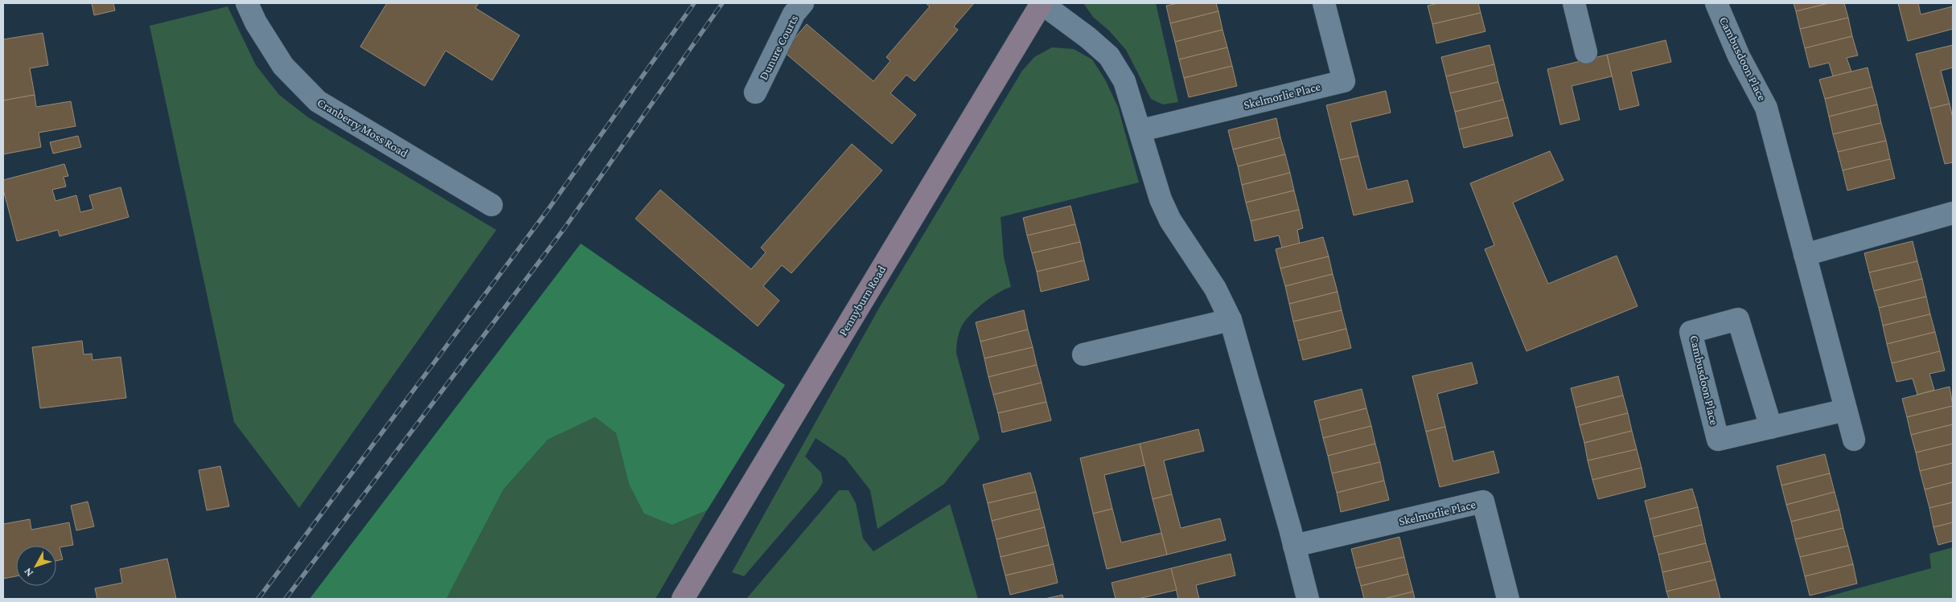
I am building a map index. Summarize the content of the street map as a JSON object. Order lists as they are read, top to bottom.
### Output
{
  "streets": {
    "street": [
      "Dunure Courts",
      "Cambusdoon Place",
      "Skelmorlie Place",
      "Cranberry Moss Road",
      "Pennyburn Road"
    ]
  },
  "north": "bottom left"
}
